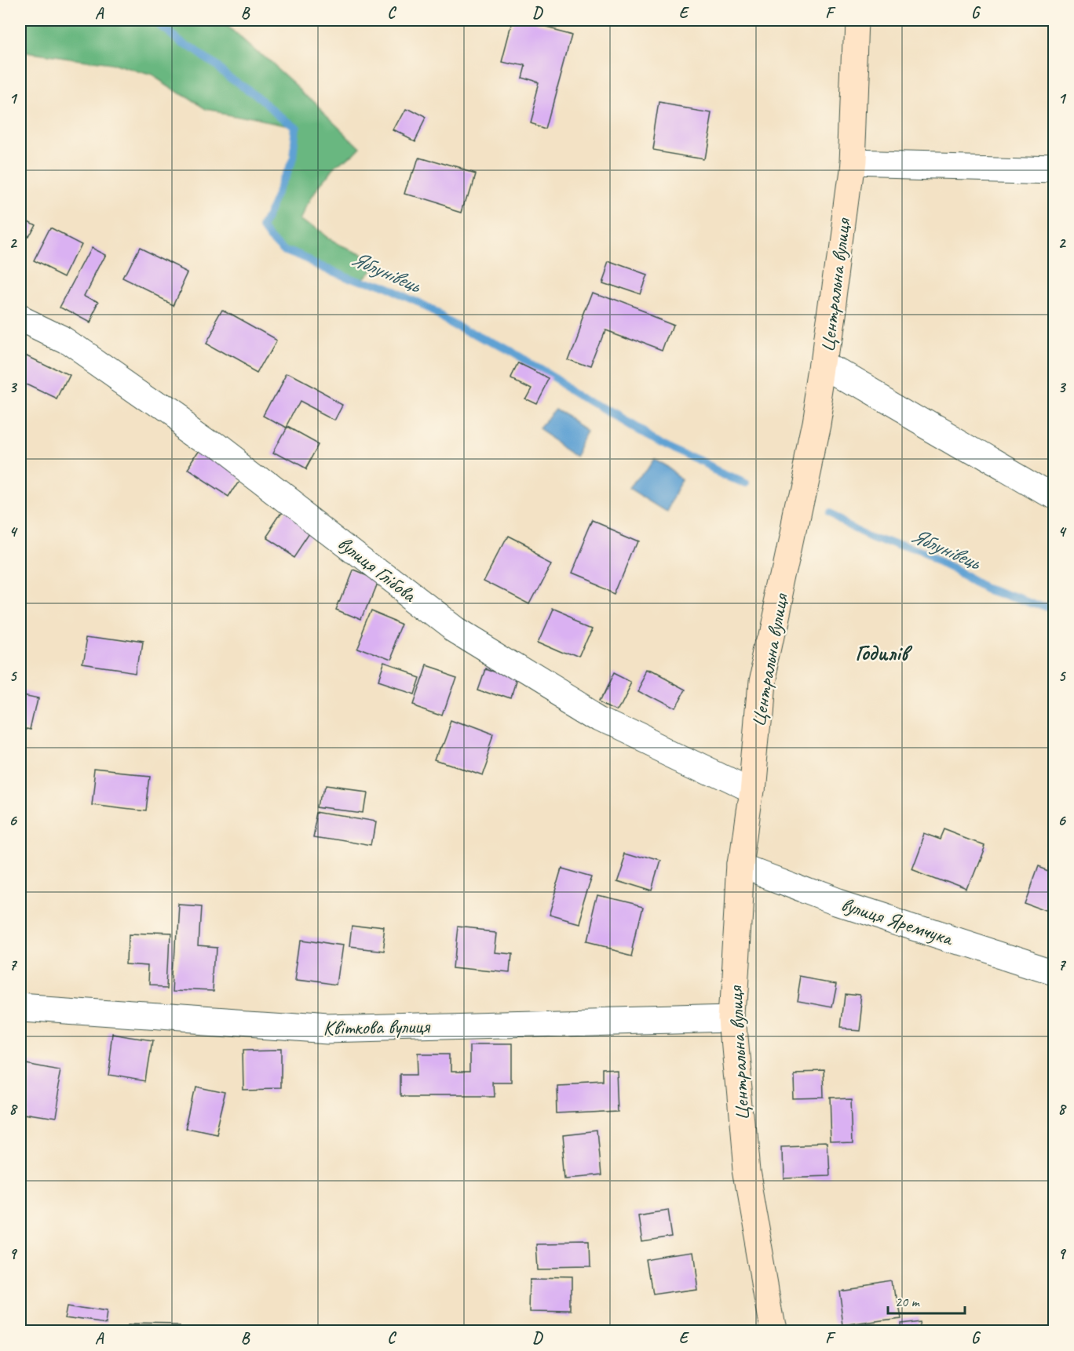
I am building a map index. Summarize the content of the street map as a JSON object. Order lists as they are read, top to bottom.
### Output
{
  "streets": {
    "main road": ["Центральна вулиця"],
    "street": ["вулиця Глібова", "вулиця Яремчука", "Квіткова вулиця"]
  },
  "crossings": [
    ["Центральна вулиця", "вулиця Глібова"],
    ["Центральна вулиця", "вулиця Яремчука"],
    ["Центральна вулиця", "Квіткова вулиця"]
  ],
  "districts": ["Годилів"],
  "water": ["Яблунівець"],
  "scale_bar": "20 m",
  "grid": {
    "columns": [
      "A",
      "B",
      "C",
      "D",
      "E",
      "F",
      "G"
    ],
    "rows": [
      "1",
      "2",
      "3",
      "4",
      "5",
      "6",
      "7",
      "8",
      "9"
    ]
  }
}
